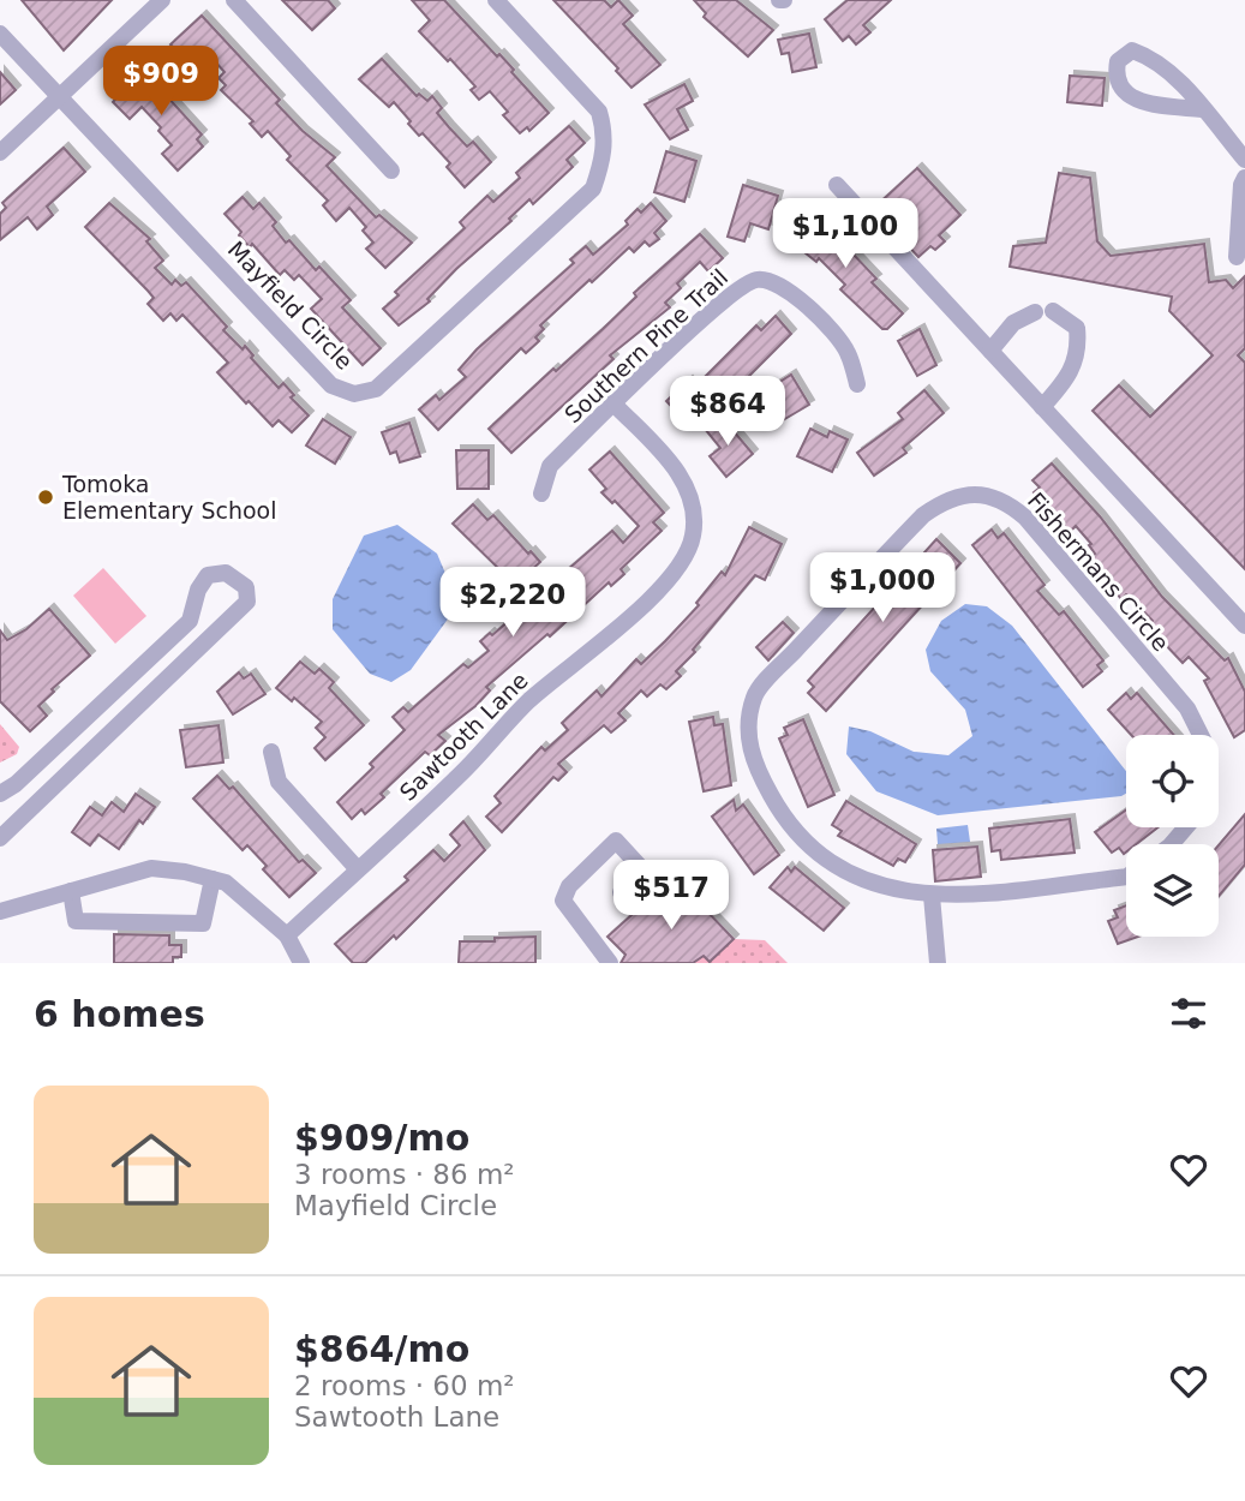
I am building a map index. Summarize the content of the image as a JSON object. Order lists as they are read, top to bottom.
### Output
{
  "streets": {
    "street": [
      "Mayfield Circle",
      "Southern Pine Trail",
      "Fishermans Circle",
      "Sawtooth Lane"
    ]
  },
  "crossings": [
    ["Southern Pine Trail", "Sawtooth Lane"]
  ],
  "places": ["Tomoka Elementary School"],
  "page": {
    "price": [
      "$909",
      "$1,100",
      "$864",
      "$1,000",
      "$2,220",
      "$517"
    ],
    "heading": "6 homes",
    "list": [
      {
        "name": "$909/mo",
        "note": "3 rooms · 86 m² · Mayfield Circle"
      },
      {
        "name": "$864/mo",
        "note": "2 rooms · 60 m² · Sawtooth Lane"
      }
    ]
  }
}
